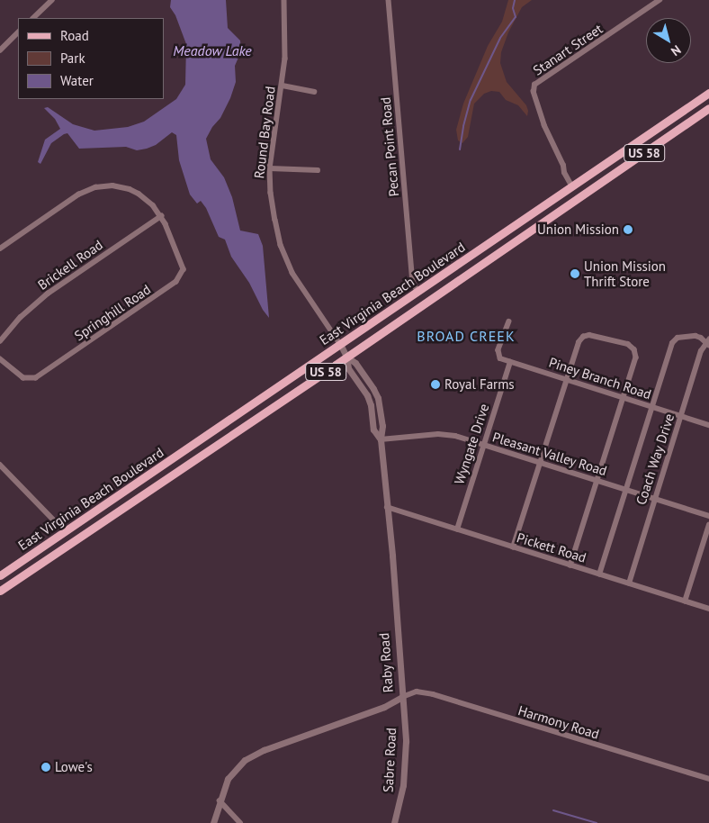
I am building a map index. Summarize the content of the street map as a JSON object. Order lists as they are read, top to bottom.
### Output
{
  "streets": {
    "main road": ["US 58", "East Virginia Beach Boulevard"],
    "street": [
      "Stanart Street",
      "Round Bay Road",
      "Pecan Point Road",
      "Brickell Road",
      "Springhill Road",
      "Piney Branch Road",
      "Wyngate Drive",
      "Pleasant Valley Road",
      "Coach Way Drive",
      "Pickett Road",
      "Raby Road",
      "Harmony Road",
      "Sabre Road"
    ]
  },
  "crossings": [
    ["Stanart Street", "East Virginia Beach Boulevard"],
    ["Round Bay Road", "East Virginia Beach Boulevard"],
    ["Round Bay Road", "Raby Road"],
    ["Pecan Point Road", "East Virginia Beach Boulevard"],
    ["Brickell Road", "Springhill Road"],
    ["East Virginia Beach Boulevard", "Raby Road"],
    ["Piney Branch Road", "Wyngate Drive"],
    ["Piney Branch Road", "Coach Way Drive"],
    ["Wyngate Drive", "Pleasant Valley Road"],
    ["Wyngate Drive", "Pickett Road"],
    ["Pleasant Valley Road", "Coach Way Drive"],
    ["Pleasant Valley Road", "Raby Road"],
    ["Coach Way Drive", "Pickett Road"],
    ["Pickett Road", "Raby Road"],
    ["Raby Road", "Harmony Road"],
    ["Raby Road", "Sabre Road"],
    ["Harmony Road", "Sabre Road"]
  ],
  "districts": ["BROAD CREEK"],
  "water": ["Meadow Lake"],
  "places": [
    "Union Mission",
    "Union Mission Thrift Store",
    "Royal Farms",
    "Lowe's"
  ],
  "legend": ["Road", "Park", "Water"],
  "north": "bottom right"
}
